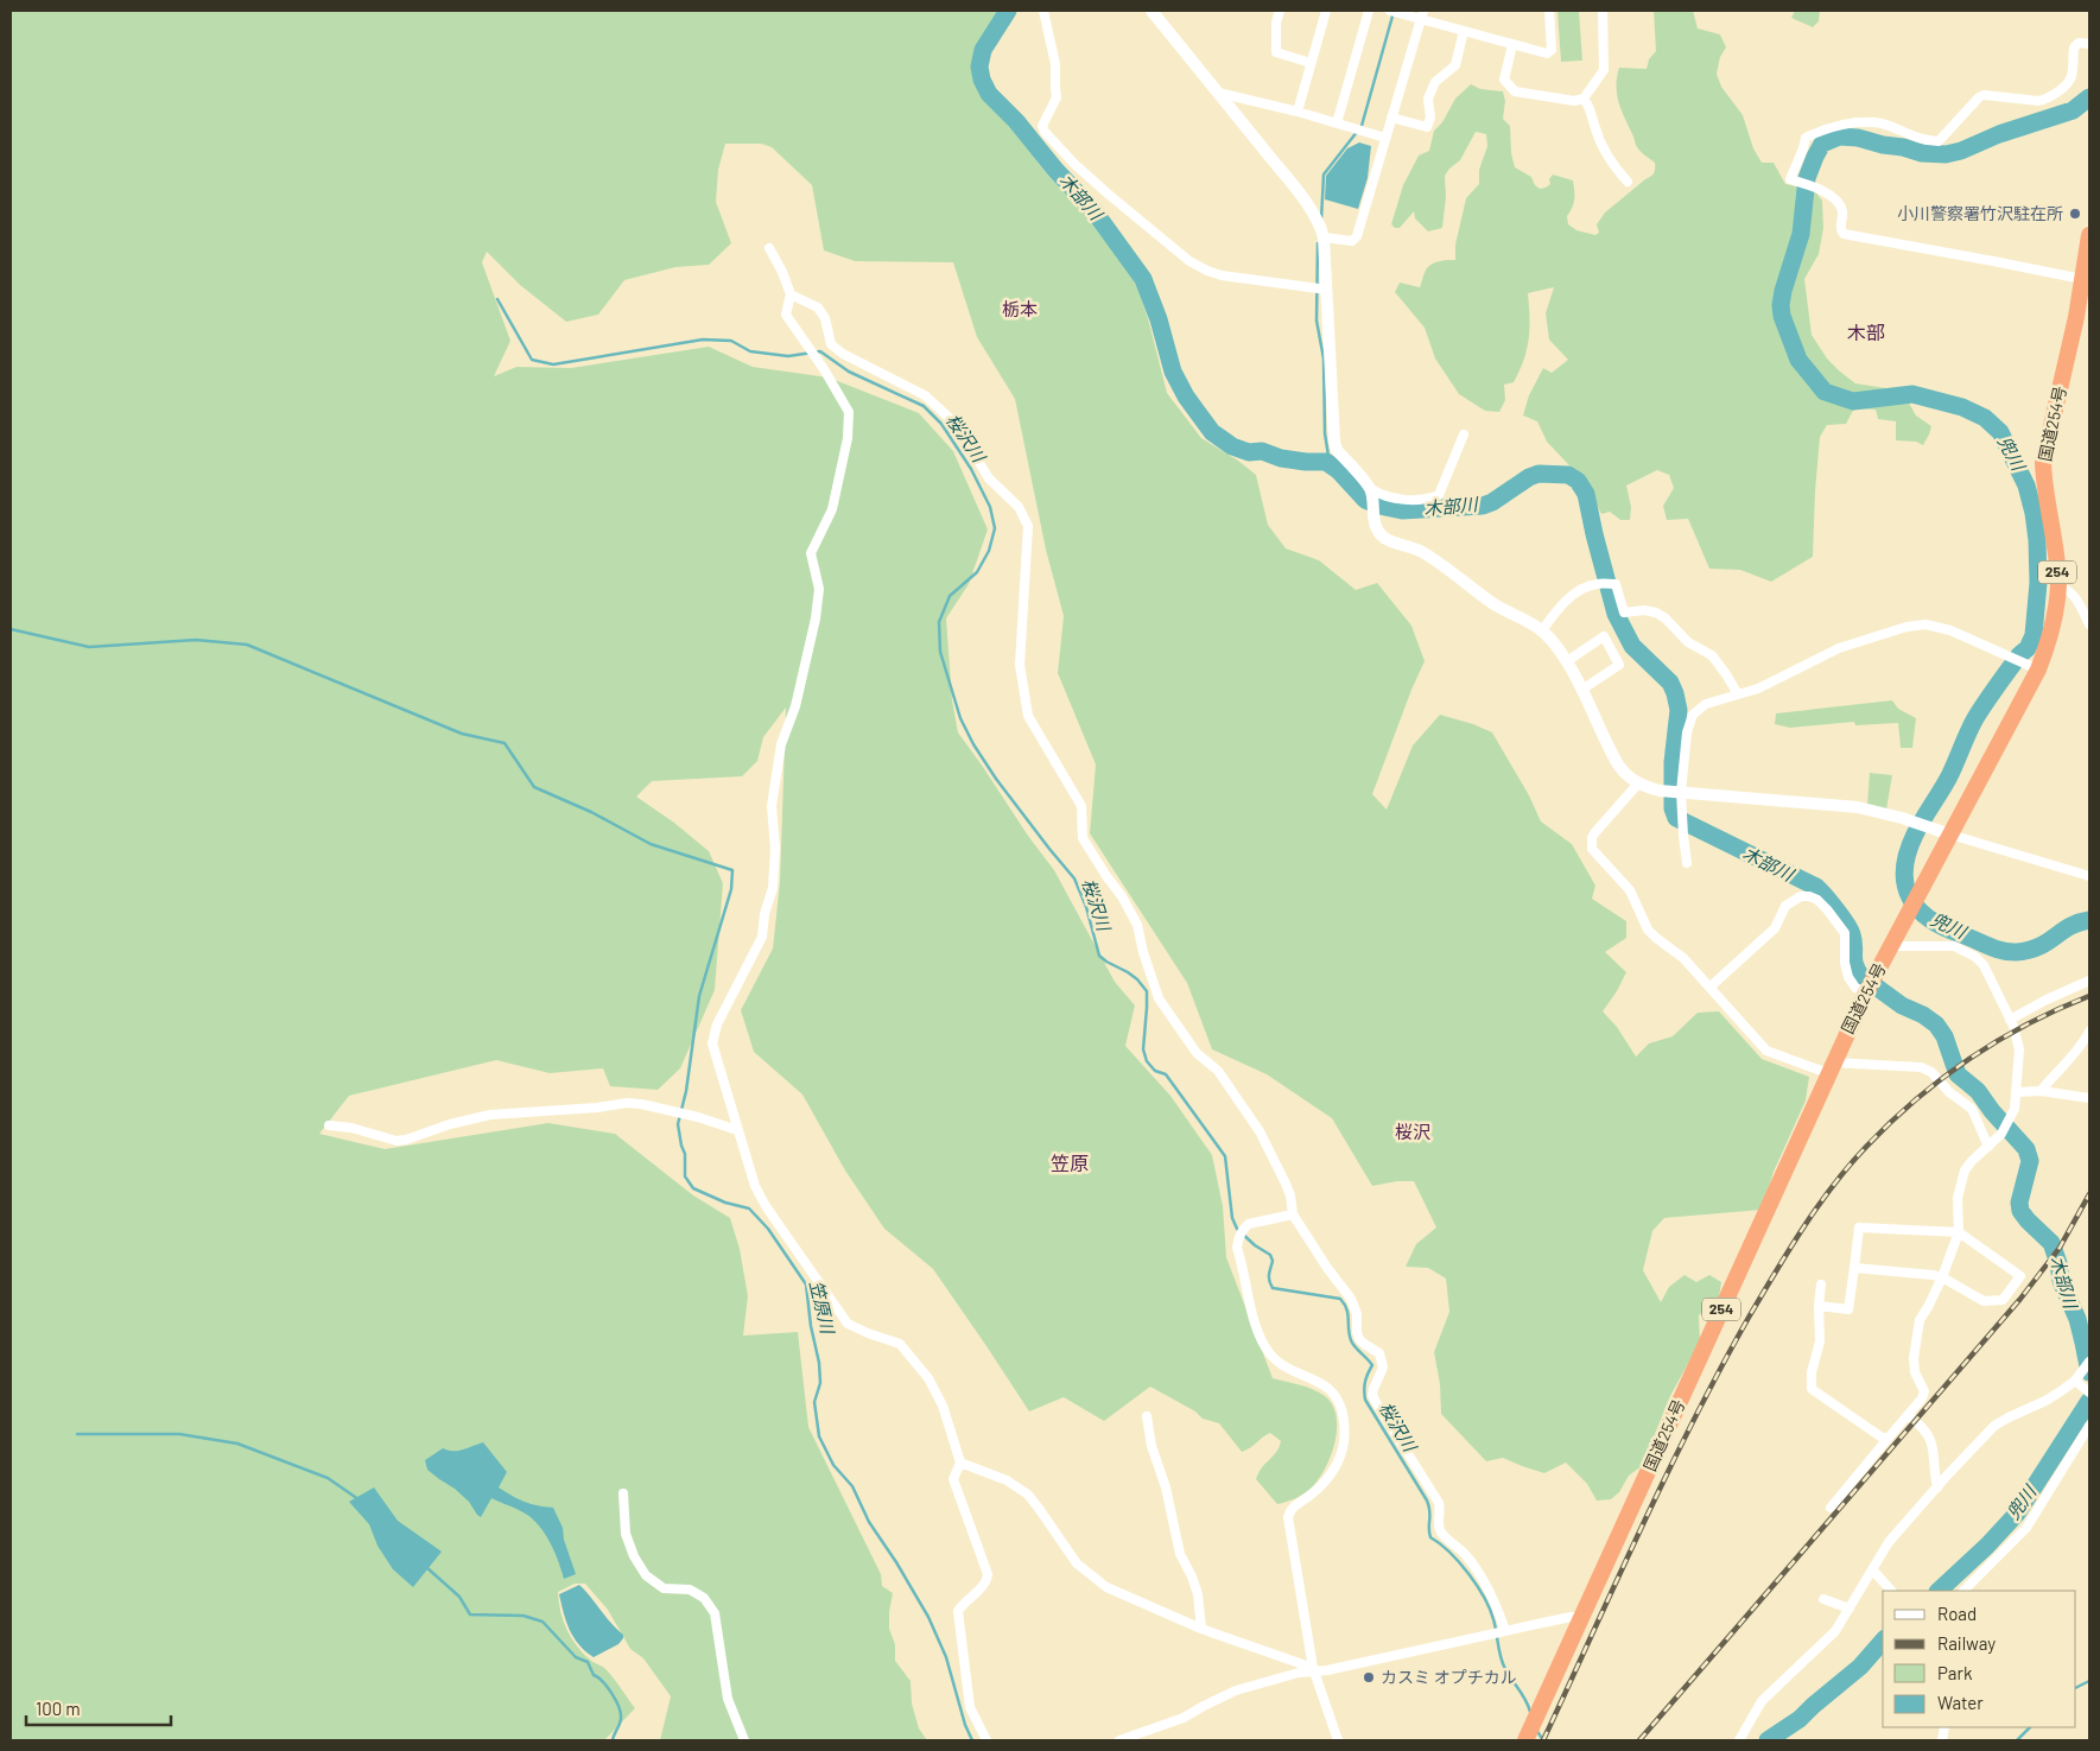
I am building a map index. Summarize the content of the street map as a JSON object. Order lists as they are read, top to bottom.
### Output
{
  "streets": {
    "highway": ["国道254号", "254"]
  },
  "districts": [
    "栃本",
    "木部",
    "桜沢",
    "笠原"
  ],
  "water": [
    "木部川",
    "桜沢川",
    "兜川",
    "笠原川"
  ],
  "places": ["小川警察署竹沢駐在所", "カスミ オプチカル"],
  "legend": [
    "Road",
    "Railway",
    "Park",
    "Water"
  ],
  "scale_bar": "100 m"
}
